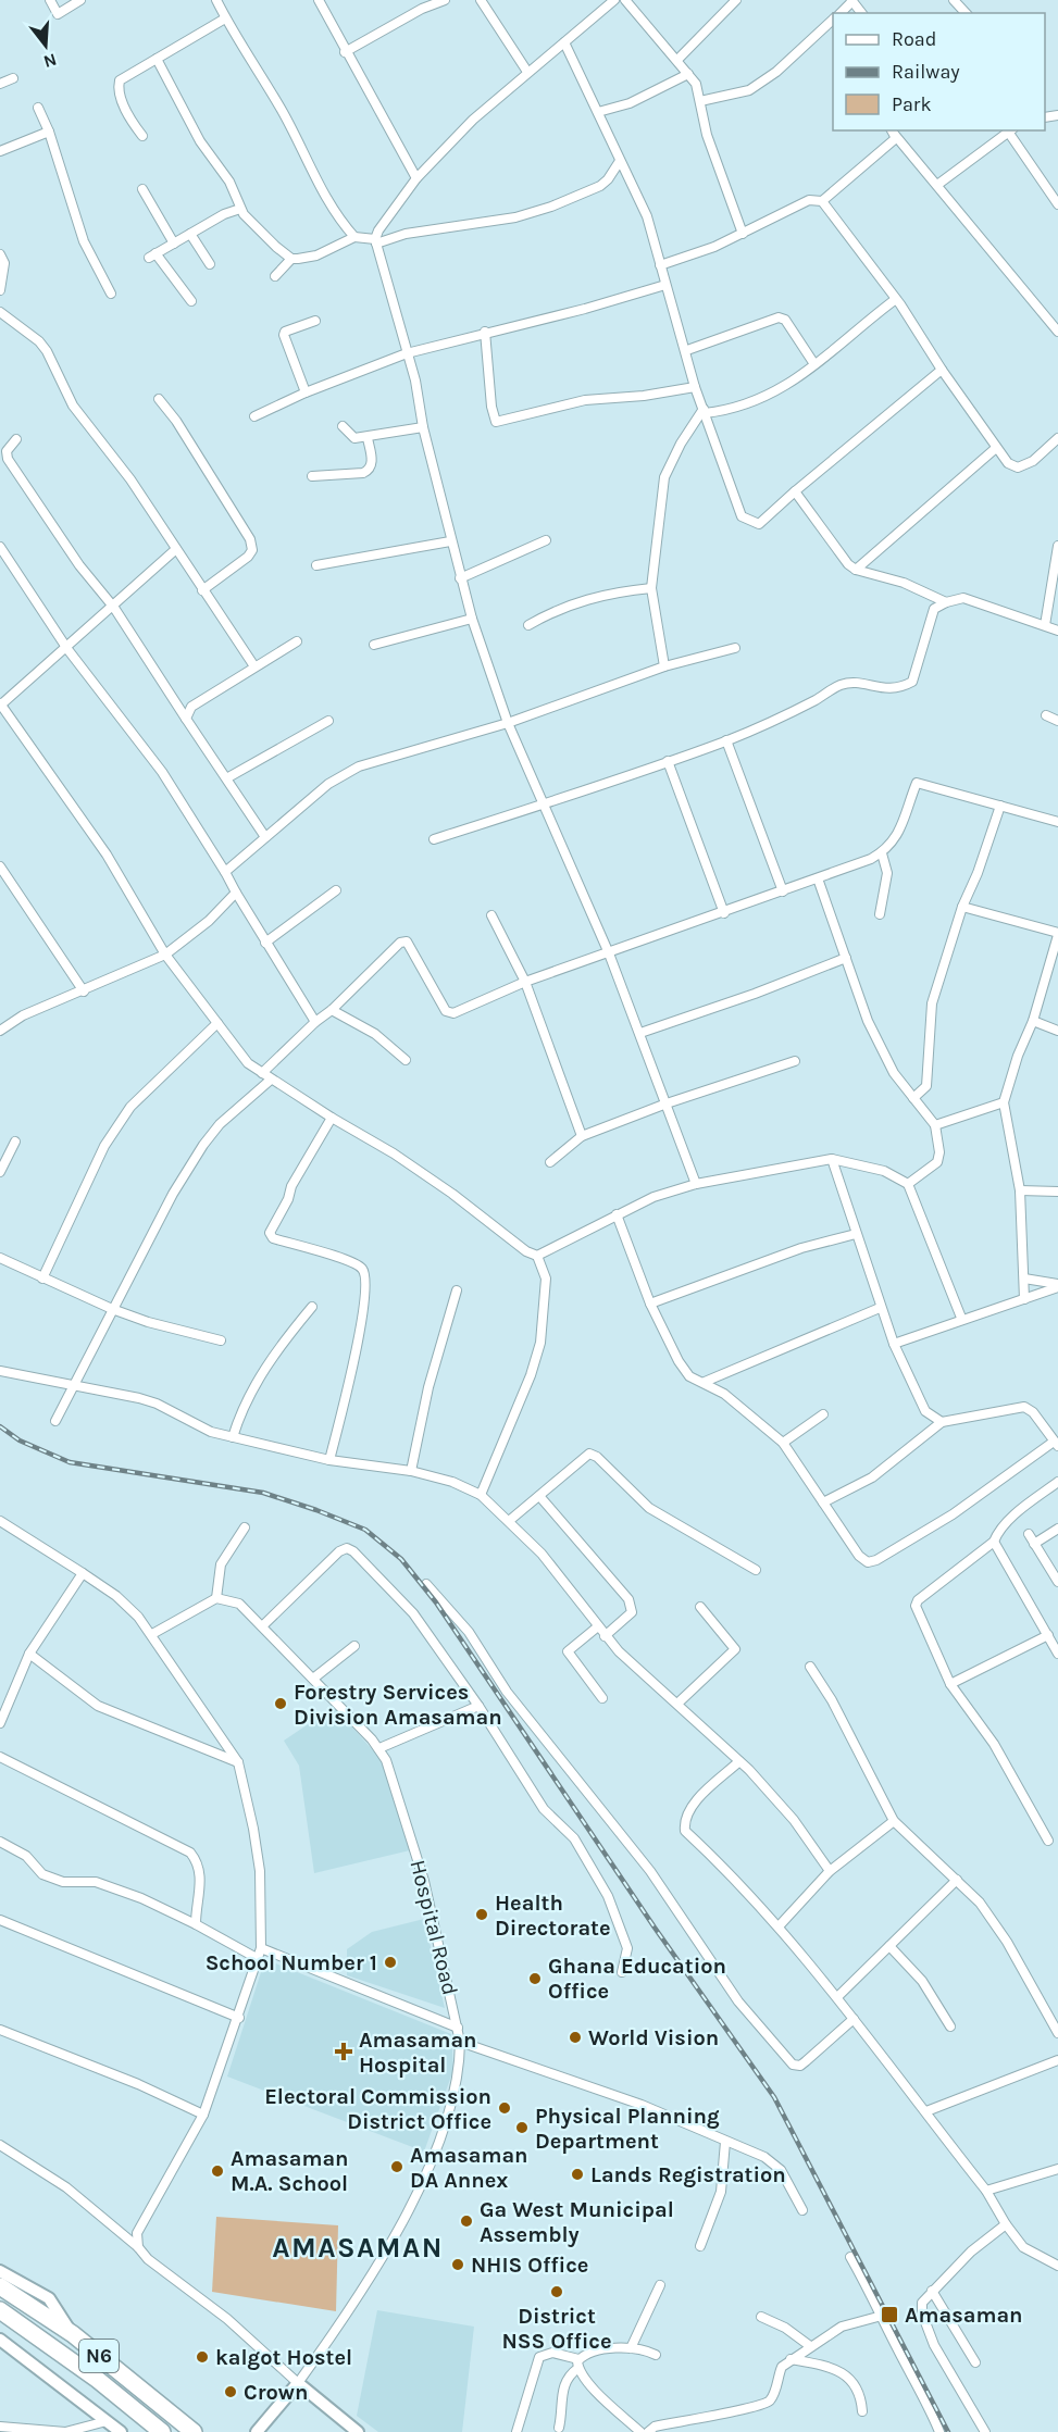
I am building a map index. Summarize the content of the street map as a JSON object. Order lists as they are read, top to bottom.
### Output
{
  "streets": {
    "highway": ["N6"],
    "main road": ["Hospital Road"]
  },
  "districts": ["AMASAMAN"],
  "places": {
    "other": [
      "Forestry Services Division Amasaman",
      "Health Directorate",
      "School Number 1",
      "Ghana Education Office",
      "World Vision",
      "Electoral Commission District Office",
      "Physical Planning Department",
      "Amasaman DA Annex",
      "Amasaman M.A. School",
      "Lands Registration",
      "Ga West Municipal Assembly",
      "NHIS Office",
      "District NSS Office",
      "kalgot Hostel",
      "Crown"
    ],
    "health": ["Amasaman Hospital"],
    "transit": ["Amasaman"]
  },
  "legend": ["Road", "Railway", "Park"],
  "north": "bottom"
}
